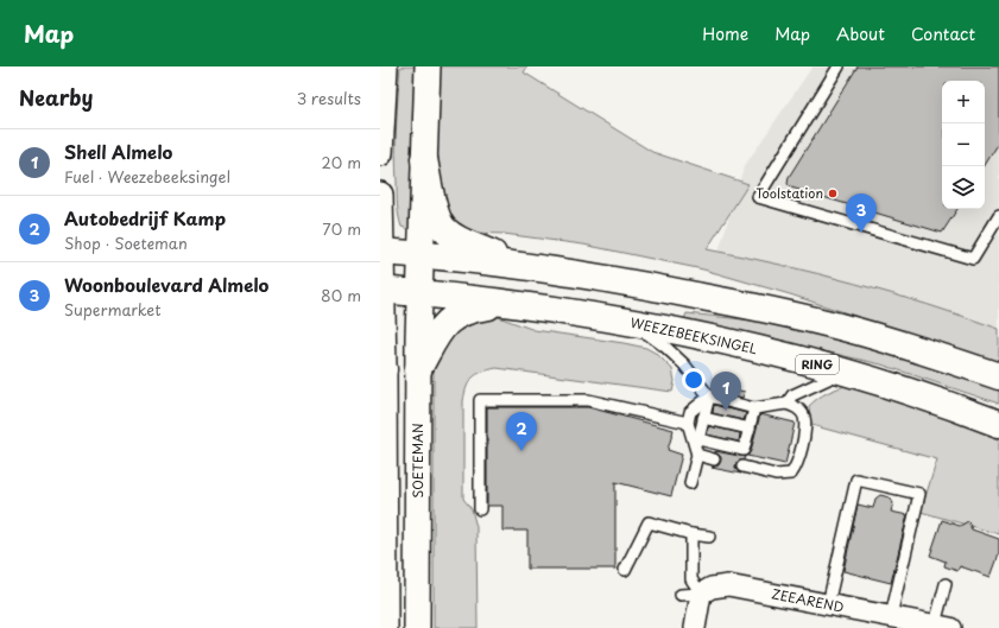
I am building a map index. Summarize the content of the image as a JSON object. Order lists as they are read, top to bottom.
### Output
{
  "streets": {
    "main road": ["WEEZEBEEKSINGEL", "RING"],
    "street": ["SOETEMAN", "ZEEAREND"]
  },
  "crossings": [
    ["WEEZEBEEKSINGEL", "SOETEMAN"]
  ],
  "places": ["Toolstation"],
  "page": {
    "header": "Map",
    "nav": [
      "Home",
      "Map",
      "About",
      "Contact"
    ],
    "heading": ["Nearby", "3 results"],
    "map_buttons": ["+", "−"],
    "list": [
      {
        "mark": "1",
        "name": "Shell Almelo",
        "note": "Fuel · Weezebeeksingel",
        "value": "20 m"
      },
      {
        "mark": "2",
        "name": "Autobedrijf Kamp",
        "note": "Shop · Soeteman",
        "value": "70 m"
      },
      {
        "mark": "3",
        "name": "Woonboulevard Almelo",
        "note": "Supermarket",
        "value": "80 m"
      }
    ],
    "pins": ["3", "1", "2"]
  }
}
